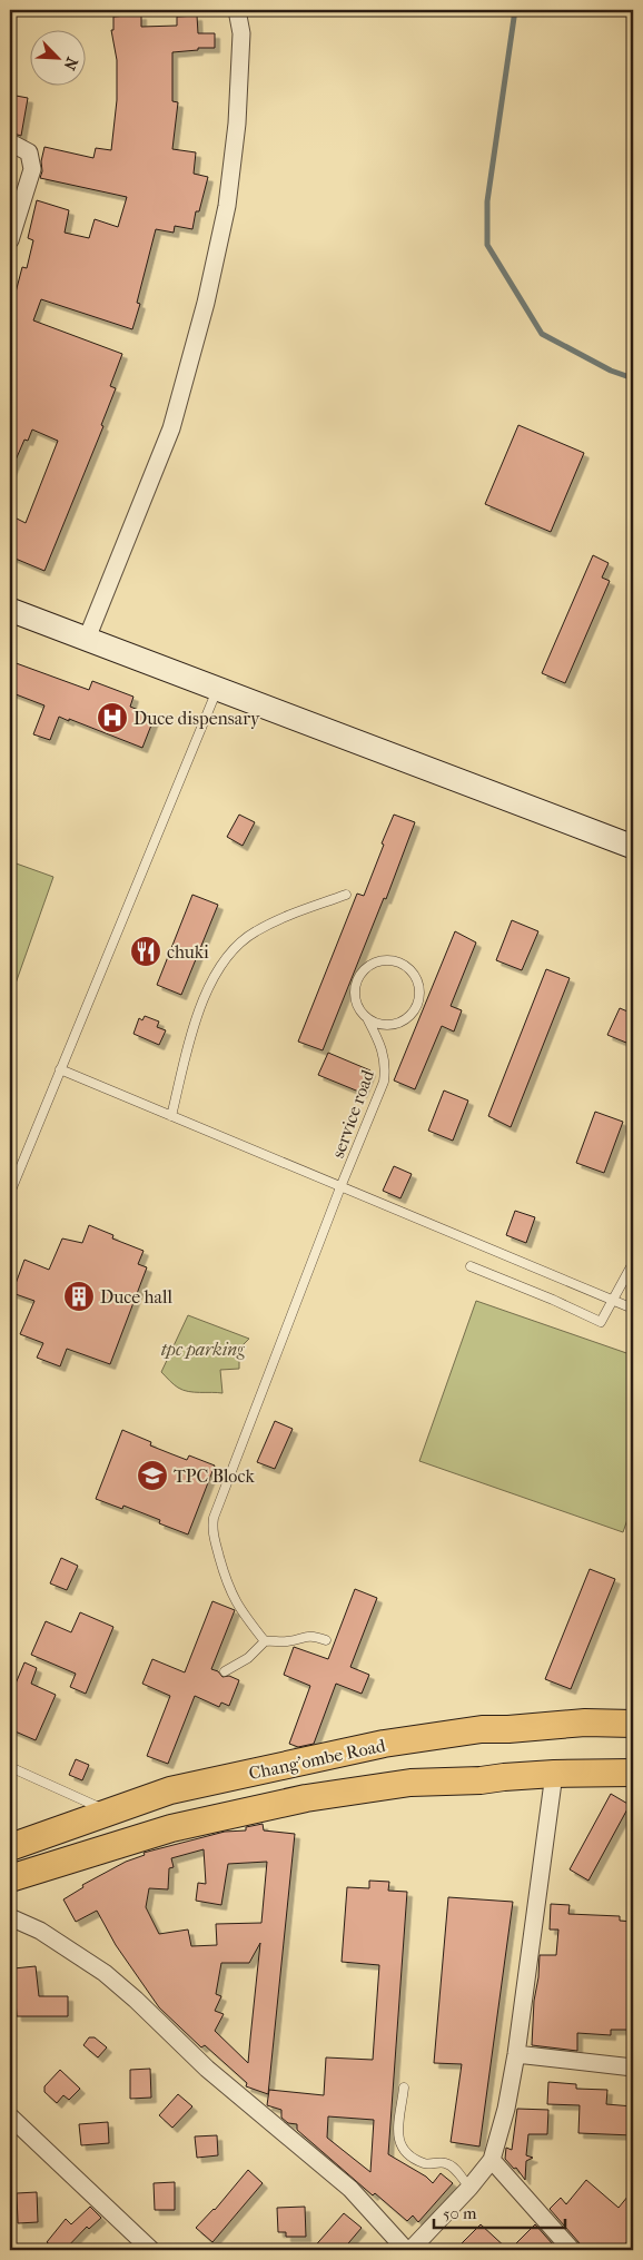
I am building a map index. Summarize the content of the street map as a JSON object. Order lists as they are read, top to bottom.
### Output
{
  "streets": {
    "main road": ["Chang'ombe Road"],
    "lane": ["service road"]
  },
  "parks": ["tpc parking"],
  "places": {
    "hospital": ["Duce dispensary"],
    "restaurant": ["chuki"],
    "building": ["Duce hall"],
    "school or university": ["TPC Block"]
  },
  "scale_bar": "50 m",
  "north": "bottom right"
}
